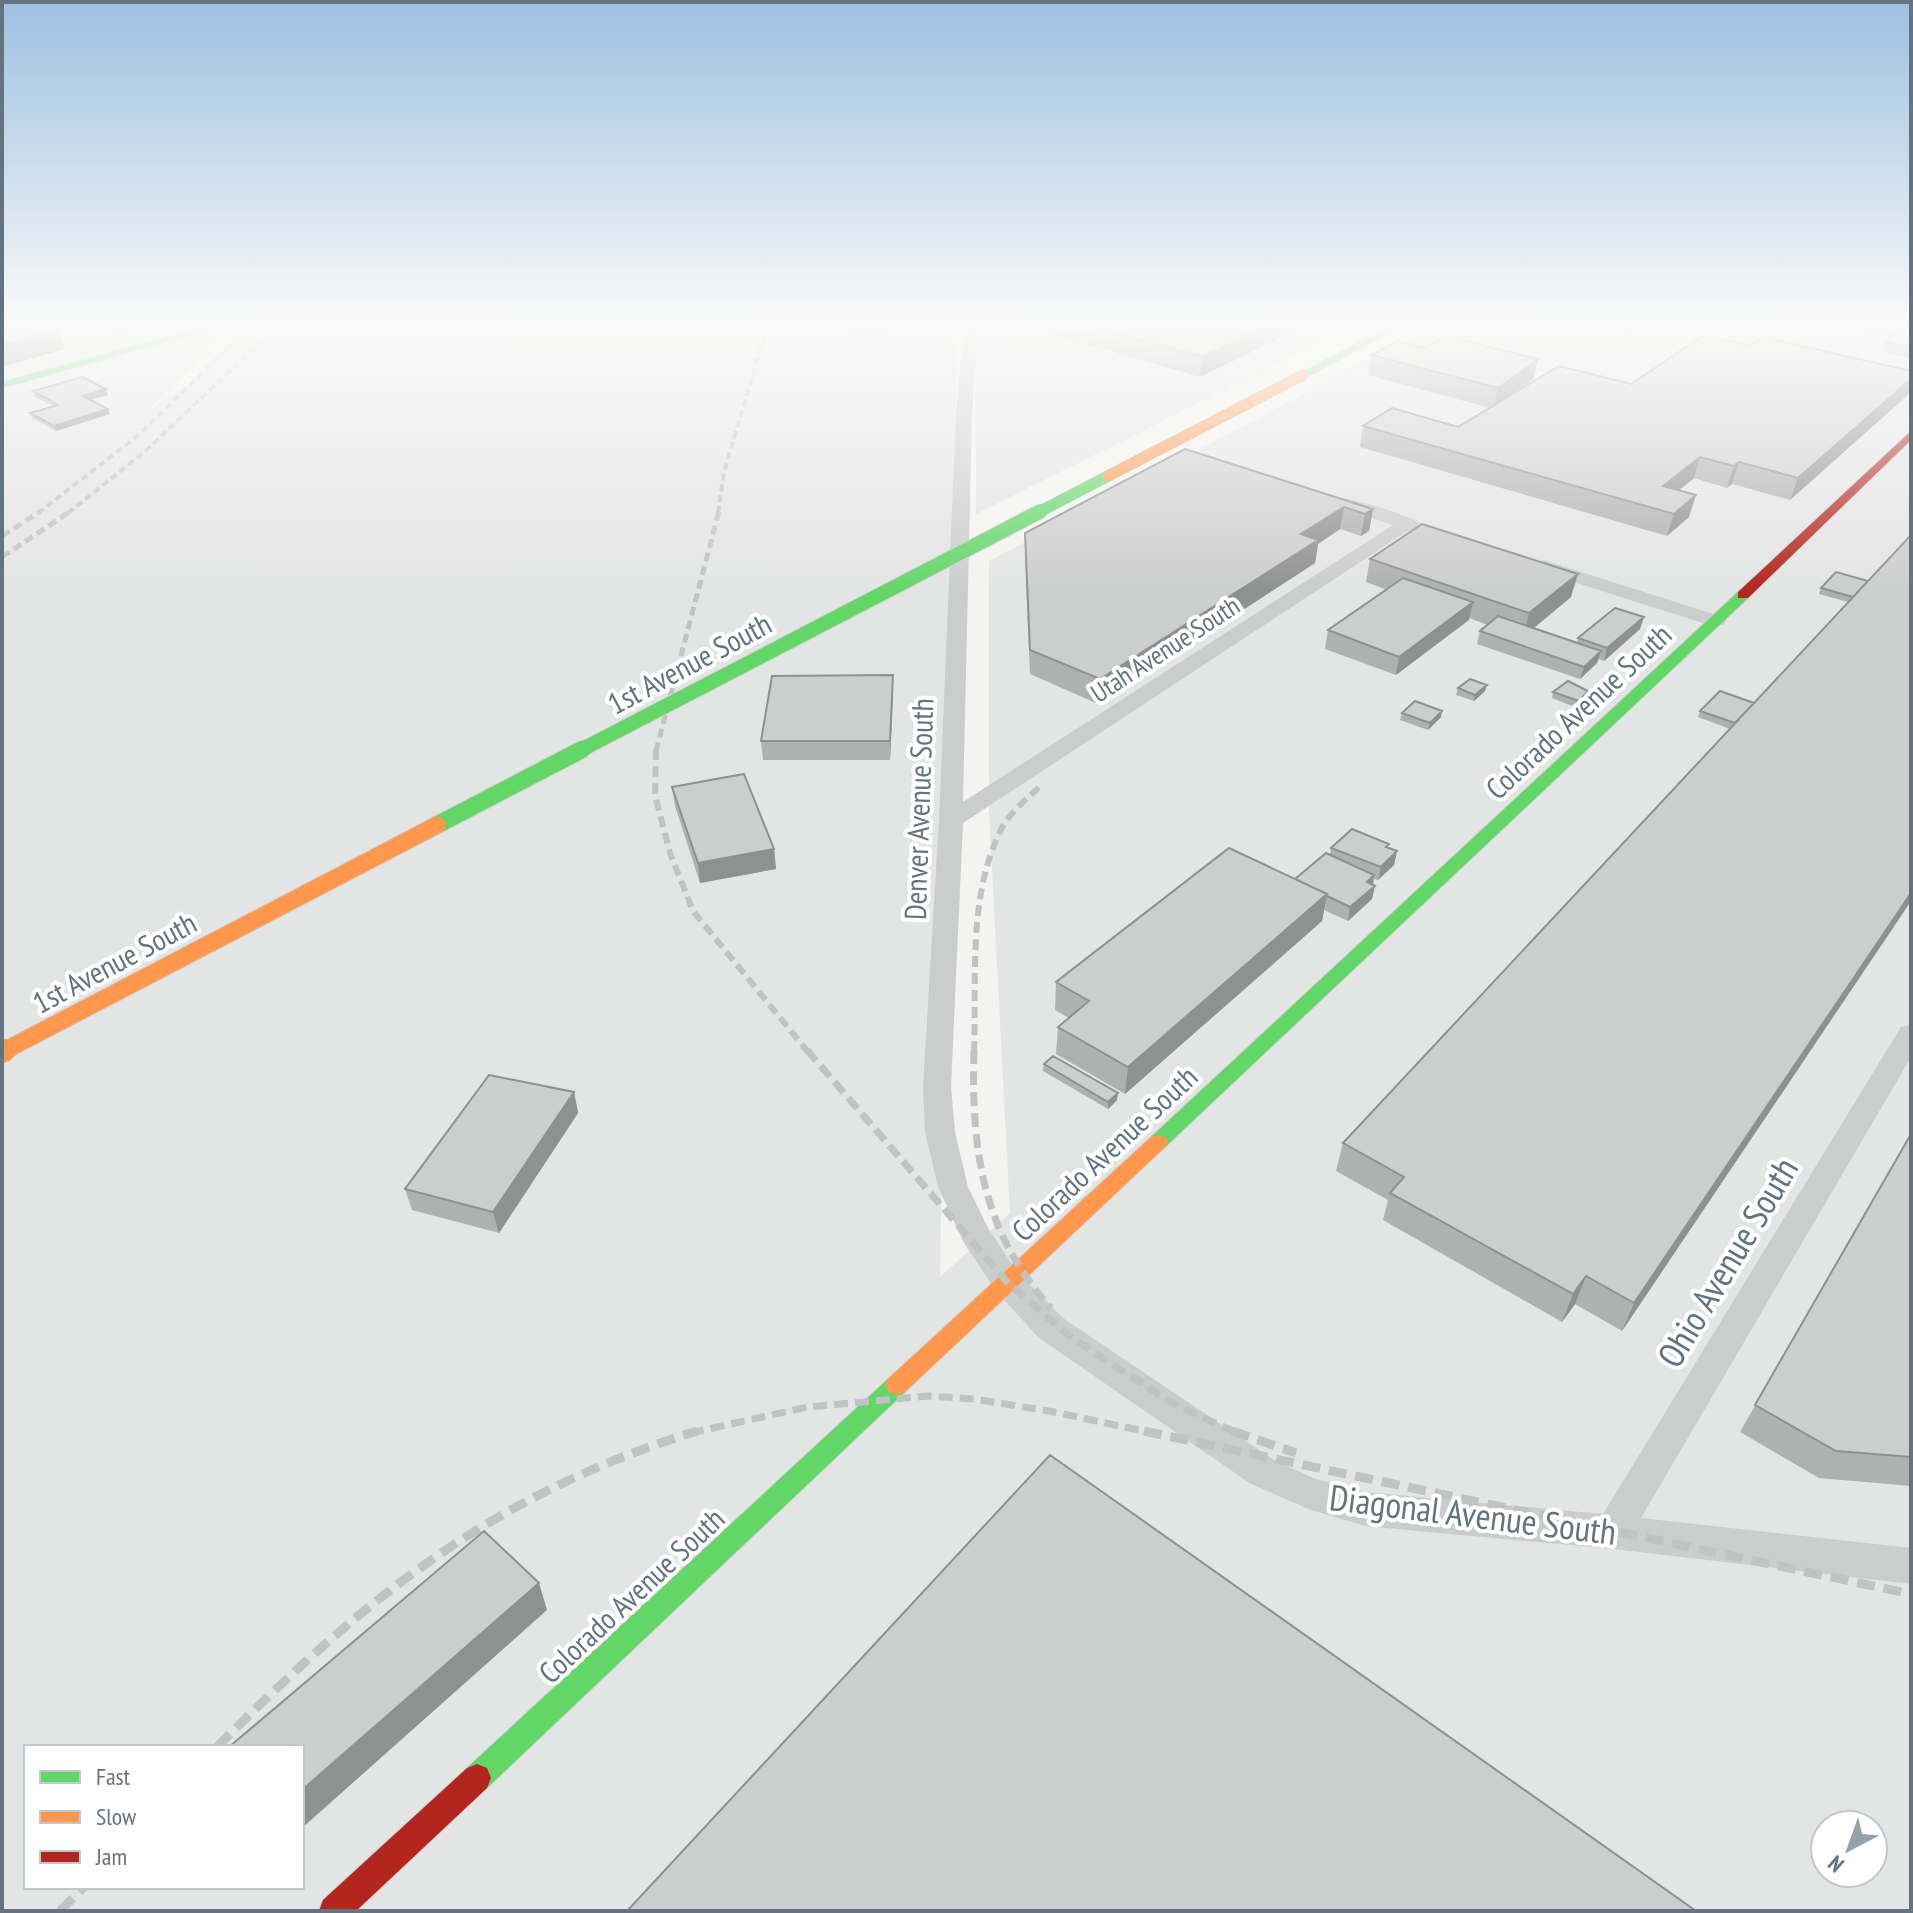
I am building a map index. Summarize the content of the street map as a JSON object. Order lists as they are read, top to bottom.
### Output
{
  "streets": {
    "main road": ["1st Avenue South", "Colorado Avenue South"],
    "street": [
      "Utah Avenue South",
      "Denver Avenue South",
      "Ohio Avenue South",
      "Diagonal Avenue South"
    ]
  },
  "crossings": [
    ["Utah Avenue South", "Denver Avenue South"],
    ["Colorado Avenue South", "Denver Avenue South"],
    ["Colorado Avenue South", "Diagonal Avenue South"],
    ["Denver Avenue South", "Diagonal Avenue South"],
    ["Ohio Avenue South", "Diagonal Avenue South"]
  ],
  "legend": ["Fast", "Slow", "Jam"],
  "north": "bottom left"
}
